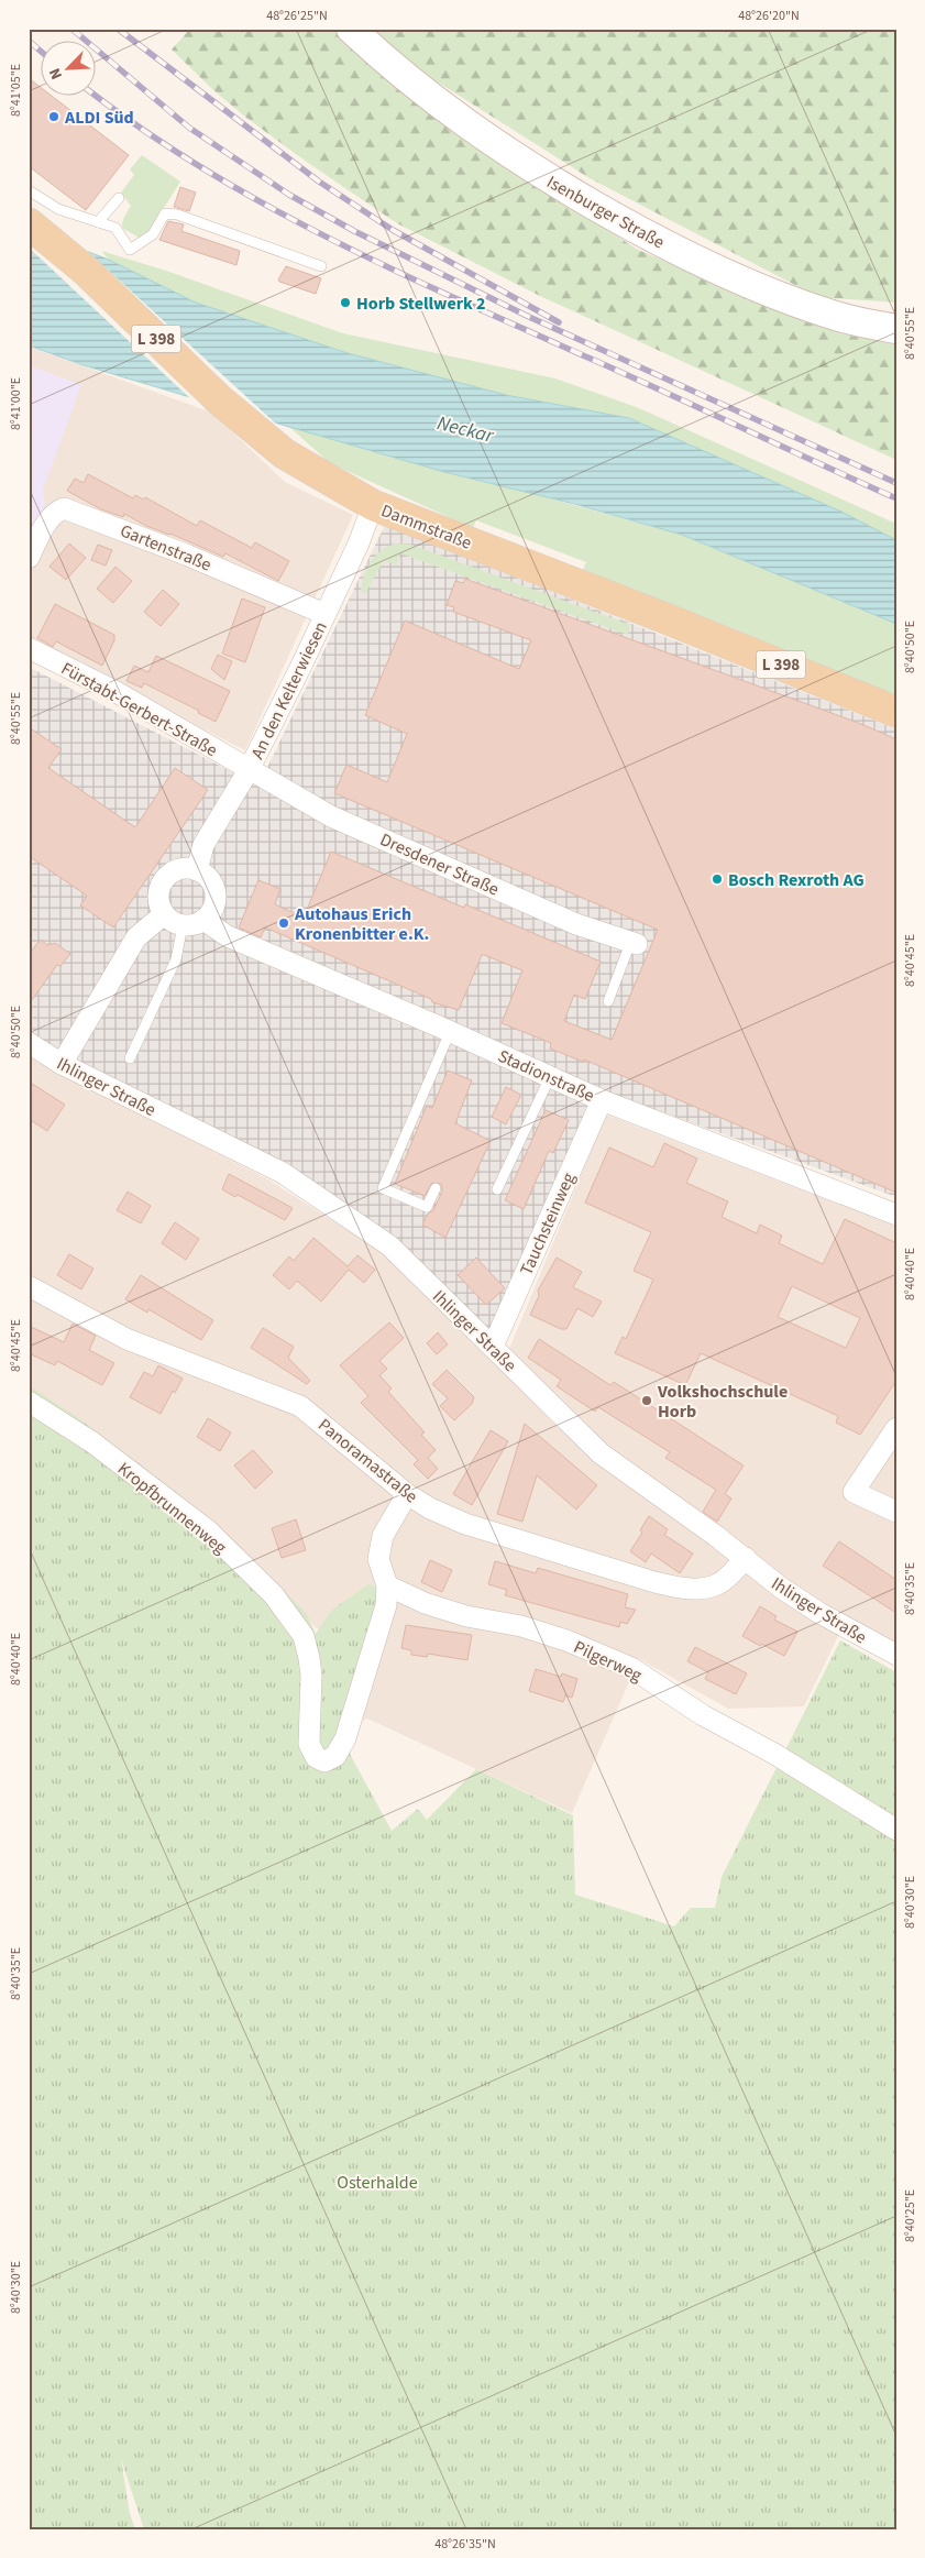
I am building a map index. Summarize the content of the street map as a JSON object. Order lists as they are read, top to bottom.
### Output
{
  "streets": {
    "main road": ["L 398", "Dammstraße"],
    "street": [
      "Isenburger Straße",
      "Gartenstraße",
      "An den Kelterwiesen",
      "Fürstabt-Gerbert-Straße",
      "Dresdener Straße",
      "Stadionstraße",
      "Ihlinger Straße",
      "Tauchsteinweg",
      "Panoramastraße",
      "Kropfbrunnenweg",
      "Pilgerweg"
    ]
  },
  "crossings": [
    ["Dammstraße", "An den Kelterwiesen"],
    ["Gartenstraße", "An den Kelterwiesen"],
    ["An den Kelterwiesen", "Fürstabt-Gerbert-Straße"],
    ["An den Kelterwiesen", "Dresdener Straße"],
    ["An den Kelterwiesen", "Stadionstraße"],
    ["Fürstabt-Gerbert-Straße", "Dresdener Straße"],
    ["Stadionstraße", "Tauchsteinweg"],
    ["Ihlinger Straße", "Tauchsteinweg"],
    ["Ihlinger Straße", "Panoramastraße"],
    ["Kropfbrunnenweg", "Pilgerweg"]
  ],
  "water": ["Neckar"],
  "parks": ["Osterhalde"],
  "places": [
    "ALDI Süd",
    "Horb Stellwerk 2",
    "Bosch Rexroth AG",
    "Autohaus Erich Kronenbitter e.K.",
    "Volkshochschule Horb"
  ],
  "north": "bottom left",
  "coordinates": [
    "48°26'25\"N",
    "48°26'20\"N",
    "8°41'05\"E",
    "8°40'55\"E",
    "8°41'00\"E",
    "8°40'50\"E",
    "8°40'45\"E",
    "8°40'40\"E",
    "8°40'35\"E",
    "8°40'30\"E",
    "8°40'25\"E",
    "48°26'35\"N"
  ]
}
